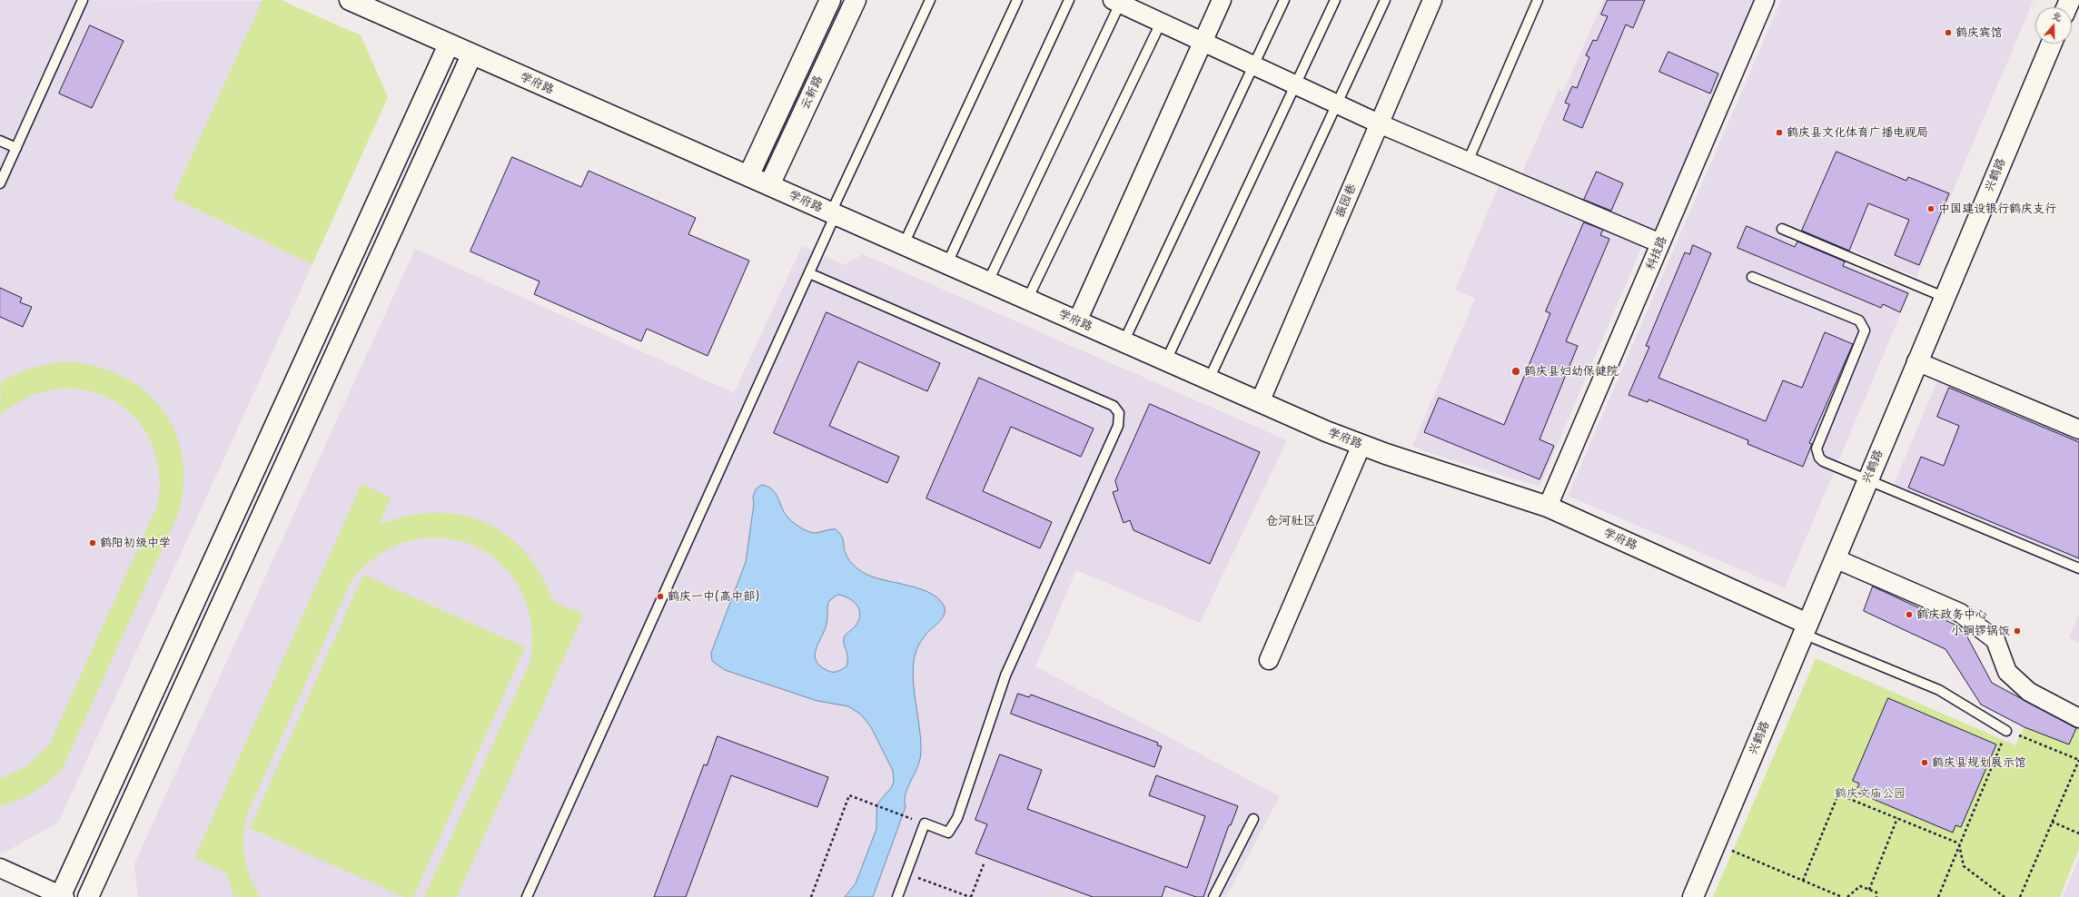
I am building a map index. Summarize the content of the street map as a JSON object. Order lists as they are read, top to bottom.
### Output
{
  "streets": {
    "street": [
      "学府路",
      "云新路",
      "兴鹤路",
      "振园巷",
      "科技路"
    ]
  },
  "crossings": [
    ["学府路", "云新路"],
    ["学府路", "兴鹤路"],
    ["学府路", "振园巷"],
    ["学府路", "科技路"]
  ],
  "districts": ["仓河社区"],
  "parks": ["鹤庆文庙公园"],
  "places": [
    "鹤庆宾馆",
    "鹤庆县文化体育广播电视局",
    "中国建设银行鹤庆支行",
    "鹤庆县妇幼保健院",
    "鹤阳初级中学",
    "鹤庆一中(高中部)",
    "鹤庆政务中心",
    "小铜锣锅饭",
    "鹤庆县规划展示馆"
  ],
  "north": "top"
}
